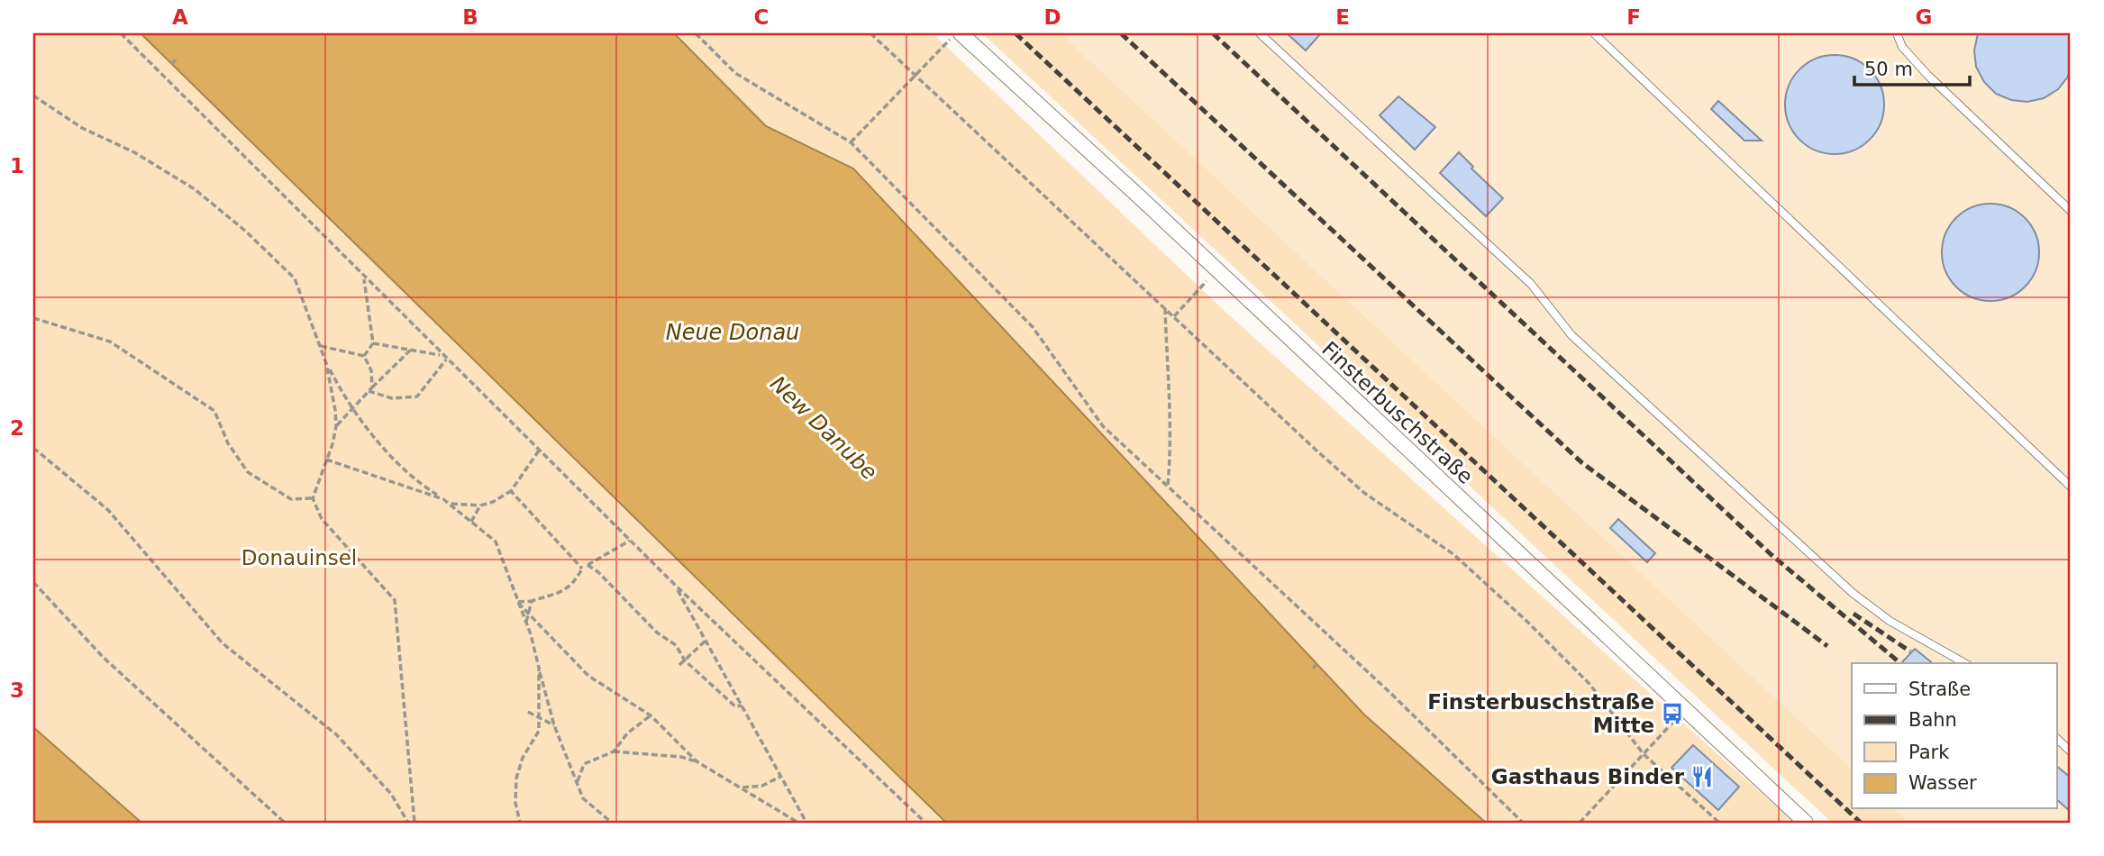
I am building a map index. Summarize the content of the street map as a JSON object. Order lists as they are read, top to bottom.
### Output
{
  "streets": {
    "street": ["Finsterbuschstraße"]
  },
  "water": ["Neue Donau", "New Danube"],
  "parks": ["Donauinsel"],
  "places": {
    "bus stop": ["Finsterbuschstraße Mitte"],
    "restaurant": ["Gasthaus Binder"]
  },
  "legend": [
    "Straße",
    "Bahn",
    "Park",
    "Wasser"
  ],
  "scale_bar": "50 m",
  "grid": {
    "columns": [
      "A",
      "B",
      "C",
      "D",
      "E",
      "F",
      "G"
    ],
    "rows": ["1", "2", "3"]
  }
}
